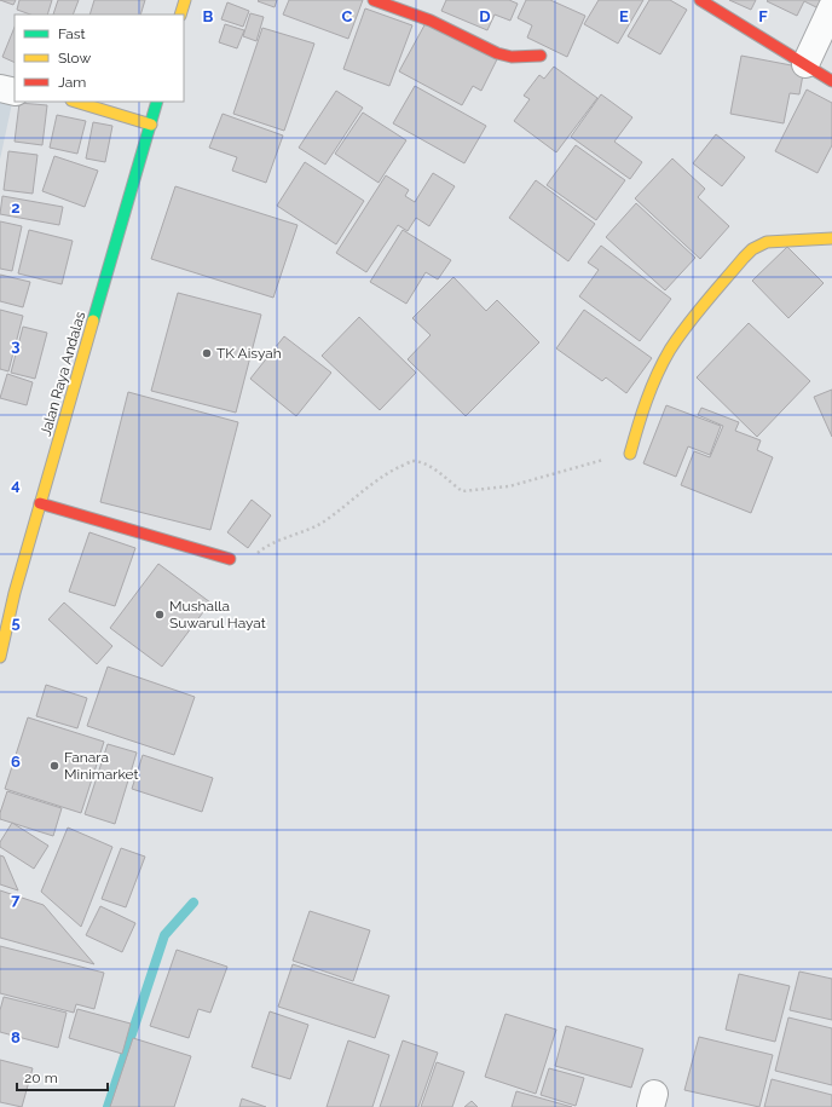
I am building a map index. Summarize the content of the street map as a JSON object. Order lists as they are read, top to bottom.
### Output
{
  "streets": {
    "street": ["Jalan Raya Andalas"]
  },
  "places": ["TK Aisyah", "Mushalla Suwarul Hayat", "Fanara Minimarket"],
  "legend": ["Fast", "Slow", "Jam"],
  "scale_bar": "20 m",
  "grid": {
    "columns": [
      "B",
      "C",
      "D",
      "E",
      "F"
    ],
    "rows": [
      "2",
      "3",
      "4",
      "5",
      "6",
      "7",
      "8"
    ]
  }
}
